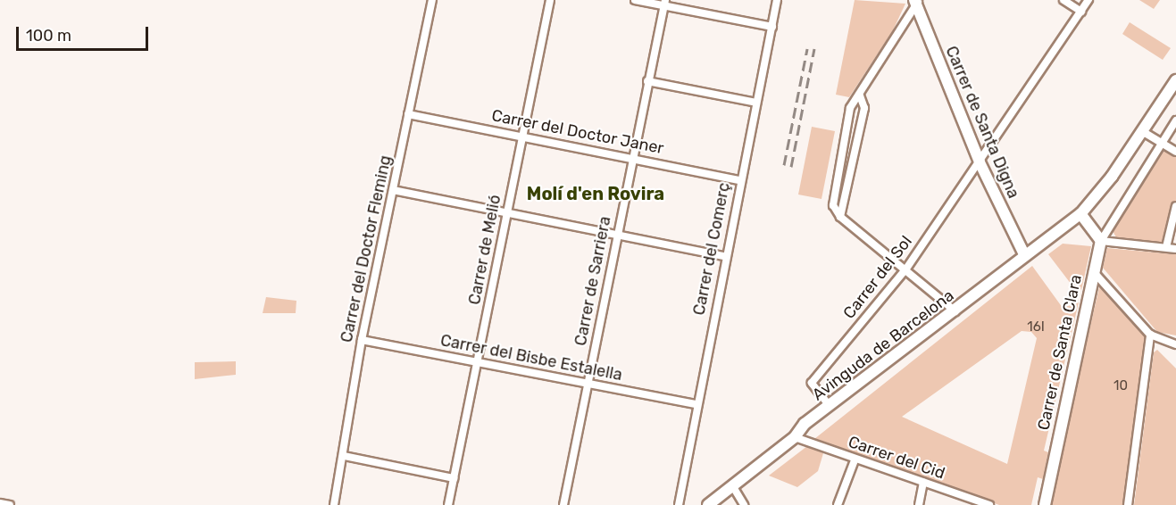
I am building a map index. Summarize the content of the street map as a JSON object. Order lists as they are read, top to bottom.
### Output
{
  "streets": {
    "street": [
      "Carrer de Santa Digna",
      "Carrer del Doctor Janer",
      "Carrer del Doctor Fleming",
      "Carrer del Comerç",
      "Carrer de Melió",
      "Carrer del Sol",
      "Carrer de Sarriera",
      "Avinguda de Barcelona",
      "Carrer de Santa Clara",
      "Carrer del Bisbe Estalella",
      "Carrer del Cid"
    ]
  },
  "crossings": [
    ["Carrer de Santa Digna", "Carrer del Sol"],
    ["Carrer de Santa Digna", "Avinguda de Barcelona"],
    ["Carrer del Doctor Janer", "Carrer del Doctor Fleming"],
    ["Carrer del Doctor Janer", "Carrer del Comerç"],
    ["Carrer del Doctor Janer", "Carrer de Melió"],
    ["Carrer del Doctor Janer", "Carrer de Sarriera"],
    ["Carrer del Doctor Fleming", "Carrer del Bisbe Estalella"],
    ["Carrer del Comerç", "Carrer del Bisbe Estalella"],
    ["Carrer de Melió", "Carrer del Bisbe Estalella"],
    ["Carrer del Sol", "Avinguda de Barcelona"],
    ["Carrer de Sarriera", "Carrer del Bisbe Estalella"],
    ["Avinguda de Barcelona", "Carrer del Cid"]
  ],
  "districts": ["Molí d'en Rovira"],
  "house_numbers": ["16I", "10"],
  "scale_bar": "100 m"
}
